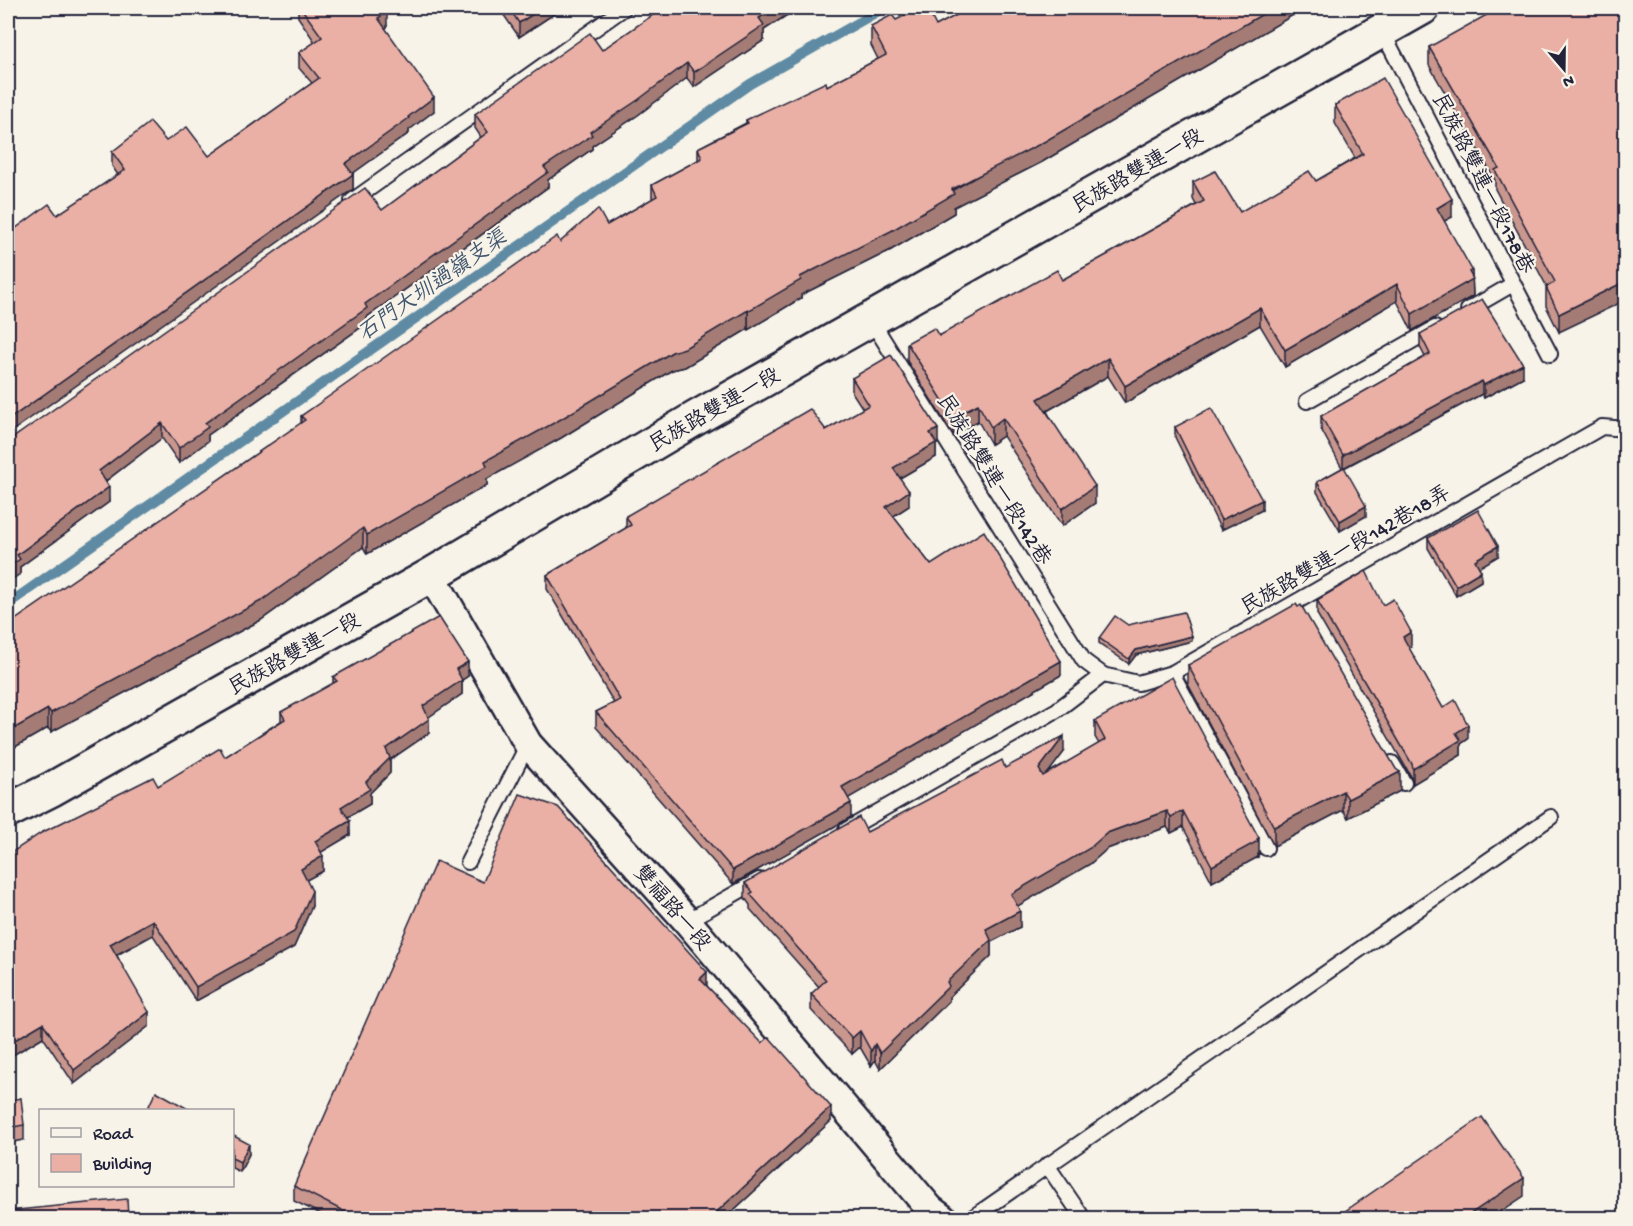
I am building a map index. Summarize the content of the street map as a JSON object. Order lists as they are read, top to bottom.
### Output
{
  "streets": {
    "main road": ["民族路雙連一段"],
    "street": ["雙福路一段"],
    "lane": ["民族路雙連一段178巷", "民族路雙連一段142巷", "民族路雙連一段142巷18弄"]
  },
  "crossings": [
    ["民族路雙連一段", "民族路雙連一段178巷"],
    ["民族路雙連一段", "民族路雙連一段142巷"],
    ["民族路雙連一段", "雙福路一段"],
    ["民族路雙連一段142巷", "民族路雙連一段142巷18弄"]
  ],
  "water": ["石門大圳過嶺支渠"],
  "legend": ["Road", "Building"],
  "north": "bottom"
}
